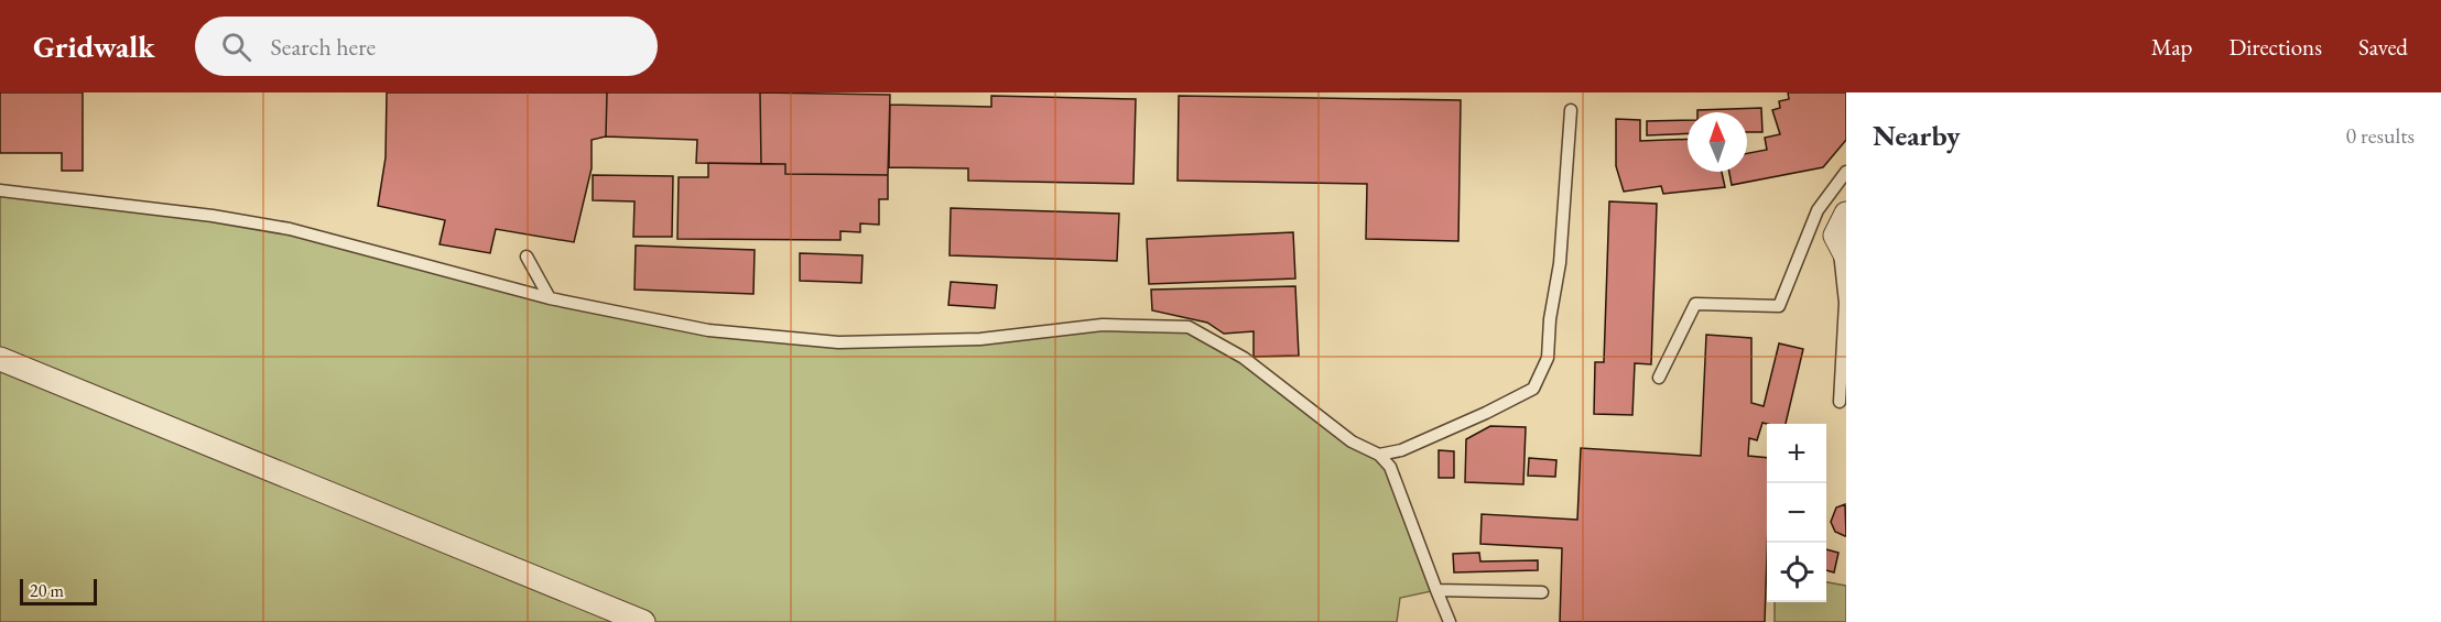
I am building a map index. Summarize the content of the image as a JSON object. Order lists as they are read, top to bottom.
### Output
{
  "scale_bar": "20 m",
  "north": "top",
  "page": {
    "header": "Gridwalk",
    "search": "Search here",
    "nav": ["Map", "Directions", "Saved"],
    "heading": ["Nearby", "0 results"],
    "map_buttons": ["+", "−"],
    "scale": "20 m"
  }
}
